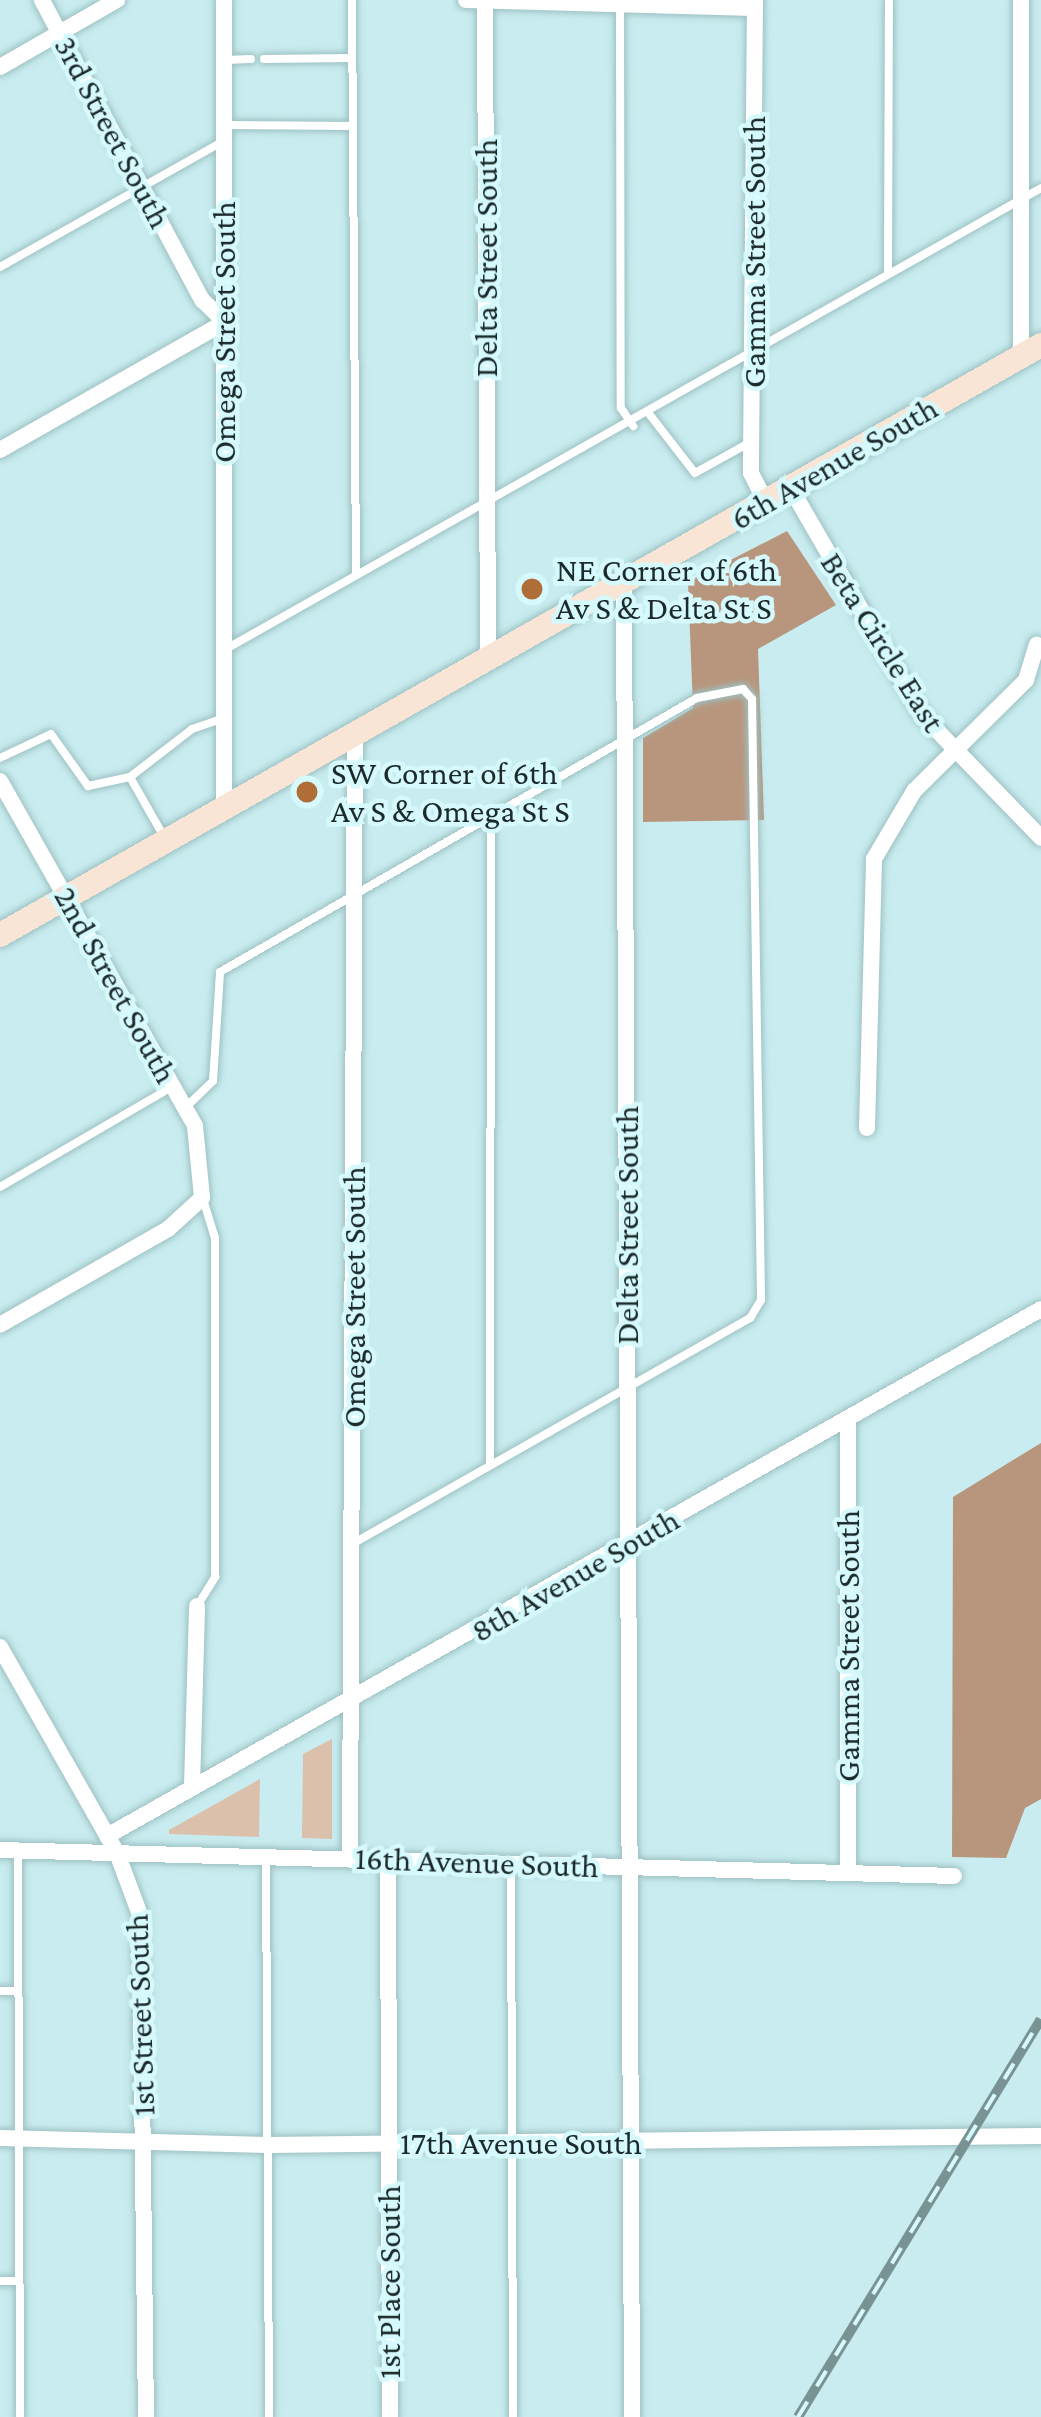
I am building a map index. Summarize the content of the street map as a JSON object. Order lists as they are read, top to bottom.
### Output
{
  "streets": {
    "main road": ["6th Avenue South"],
    "street": [
      "3rd Street South",
      "Gamma Street South",
      "Delta Street South",
      "Omega Street South",
      "Beta Circle East",
      "2nd Street South",
      "8th Avenue South",
      "16th Avenue South",
      "1st Street South",
      "17th Avenue South",
      "1st Place South"
    ]
  },
  "crossings": [
    ["3rd Street South", "Omega Street South"],
    ["Gamma Street South", "6th Avenue South"],
    ["Gamma Street South", "8th Avenue South"],
    ["Gamma Street South", "16th Avenue South"],
    ["Delta Street South", "6th Avenue South"],
    ["Delta Street South", "8th Avenue South"],
    ["Delta Street South", "16th Avenue South"],
    ["Omega Street South", "6th Avenue South"],
    ["Omega Street South", "8th Avenue South"],
    ["Omega Street South", "16th Avenue South"],
    ["6th Avenue South", "Beta Circle East"],
    ["6th Avenue South", "2nd Street South"],
    ["8th Avenue South", "16th Avenue South"],
    ["8th Avenue South", "1st Street South"],
    ["16th Avenue South", "1st Street South"],
    ["16th Avenue South", "1st Place South"],
    ["1st Street South", "17th Avenue South"],
    ["17th Avenue South", "1st Place South"]
  ],
  "places": ["NE Corner of 6th Av S & Delta St S", "SW Corner of 6th Av S & Omega St S"]
}
